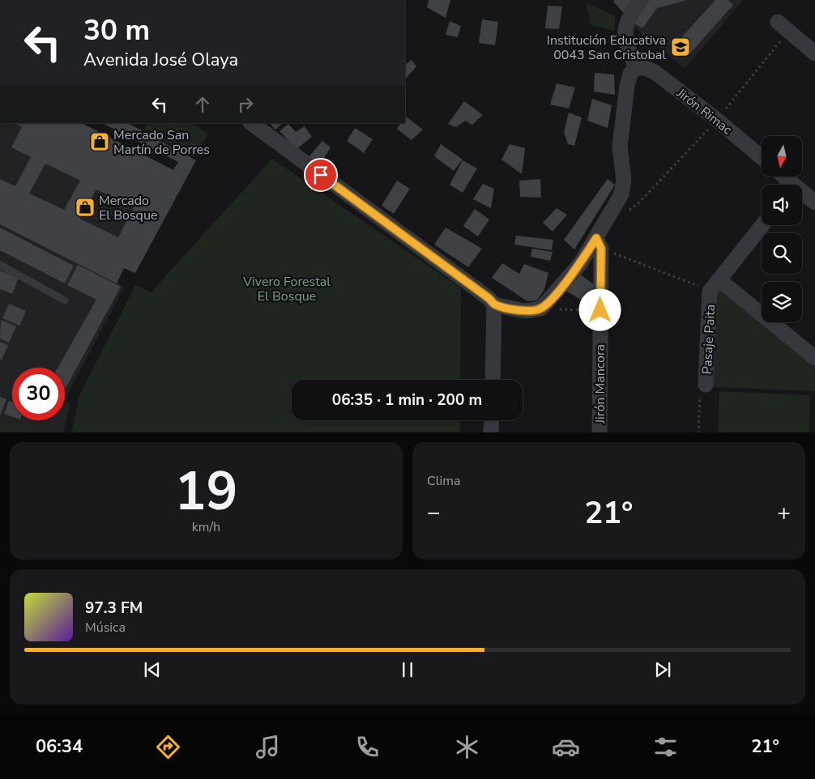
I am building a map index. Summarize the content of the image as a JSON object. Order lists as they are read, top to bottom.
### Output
{
  "streets": {
    "street": ["Jirón Rimac", "Pasaje Paita", "Jirón Mancora"]
  },
  "parks": ["Vivero Forestal El Bosque"],
  "places": {
    "school or university": ["Institución Educativa 0043 San Cristobal"],
    "shop": ["Mercado San Martín de Porres", "Mercado El Bosque"]
  },
  "north": "bottom",
  "page": {
    "turn": ["30 m", "Avenida José Olaya"],
    "limit": "30",
    "trip": "06:35 · 1 min · 200 m",
    "tile": [
      ["19", "km/h"],
      "Clima"
    ],
    "heat": ["−", "21°", "+"],
    "song": ["97.3 FM", "Música"],
    "tabs": ["06:34", "21°"]
  }
}
